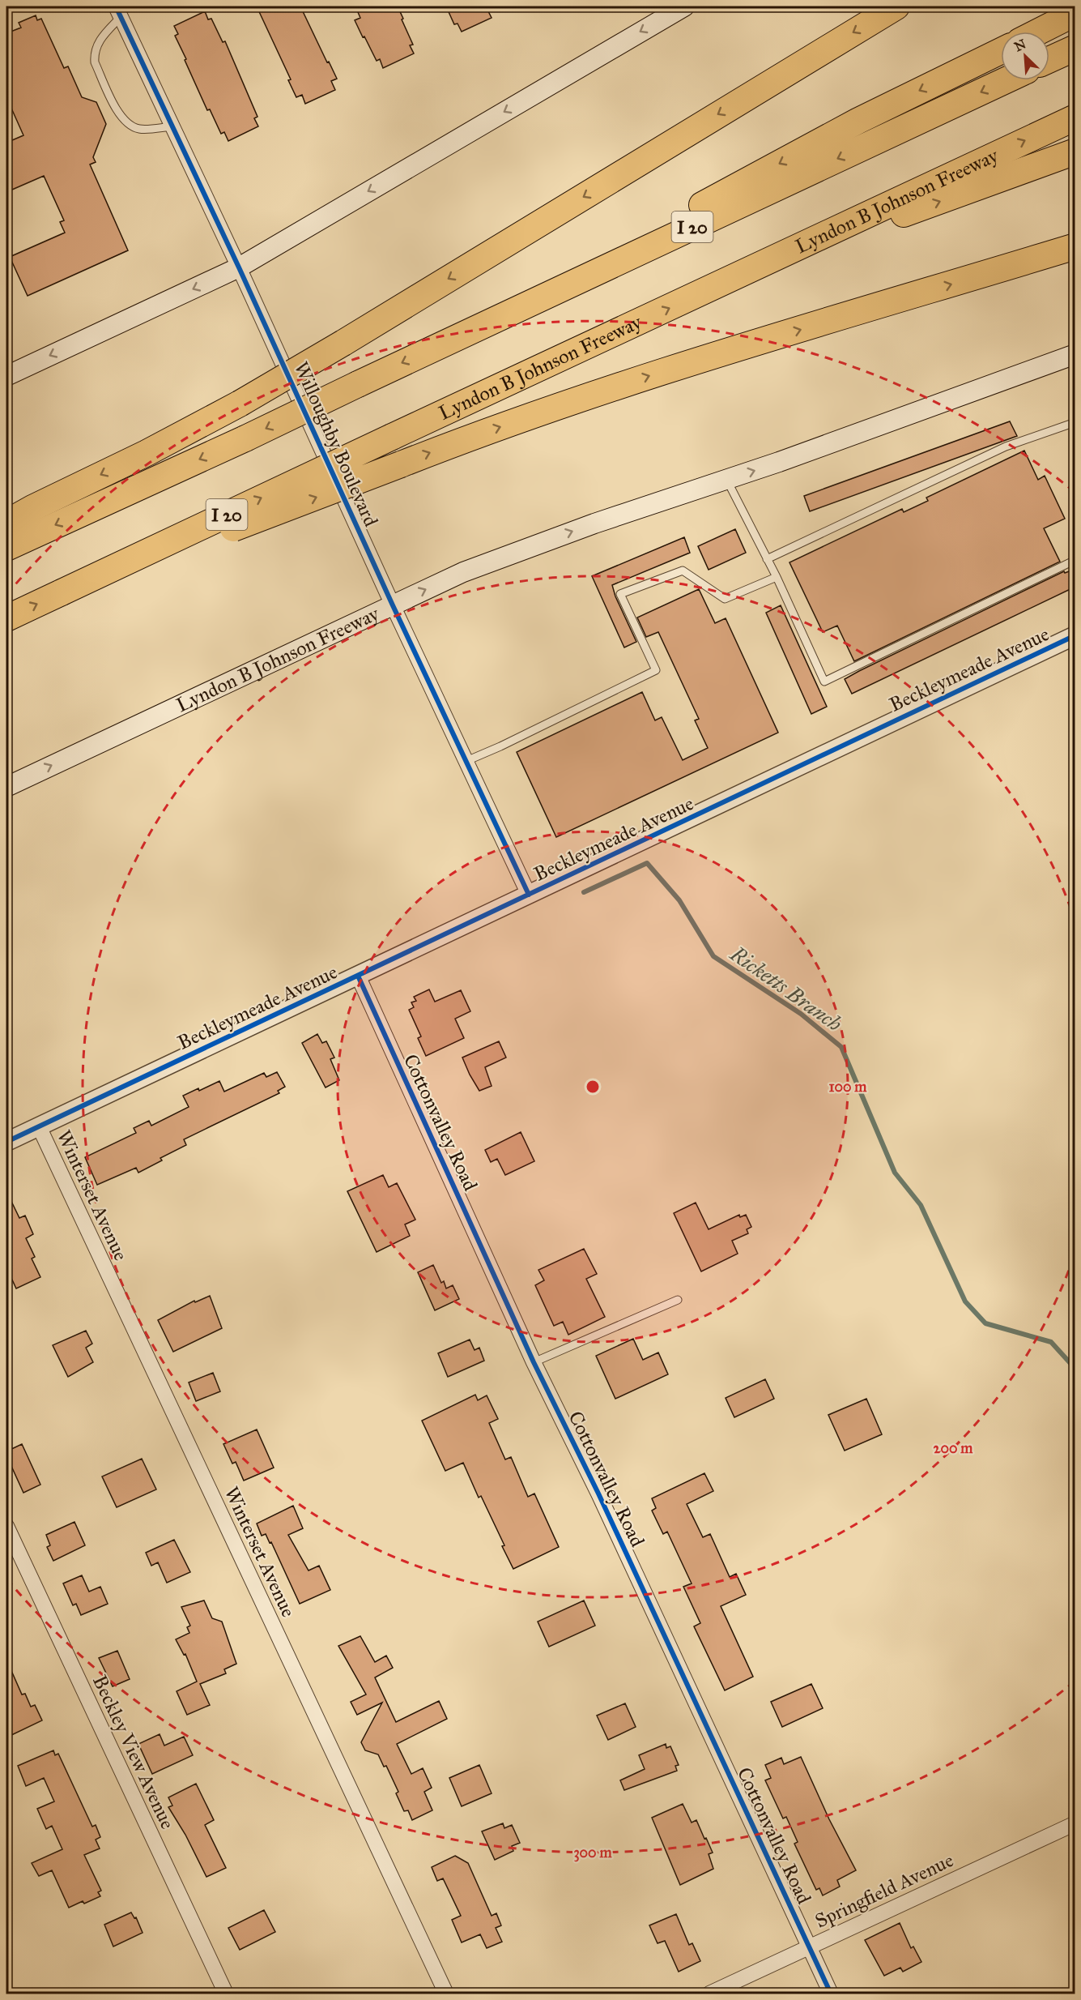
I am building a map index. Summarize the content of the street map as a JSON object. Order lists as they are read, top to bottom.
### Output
{
  "streets": {
    "highway": ["Lyndon B Johnson Freeway", "I 20"],
    "street": [
      "Willoughby Boulevard",
      "Beckleymeade Avenue",
      "Cottonvalley Road",
      "Winterset Avenue",
      "Beckley View Avenue",
      "Springfield Avenue"
    ]
  },
  "crossings": [
    ["Lyndon B Johnson Freeway", "Willoughby Boulevard"],
    ["Willoughby Boulevard", "Beckleymeade Avenue"],
    ["Beckleymeade Avenue", "Cottonvalley Road"],
    ["Beckleymeade Avenue", "Winterset Avenue"],
    ["Cottonvalley Road", "Springfield Avenue"]
  ],
  "water": ["Ricketts Branch"],
  "north": "top left",
  "rings": ["100 m", "200 m", "300 m"]
}
